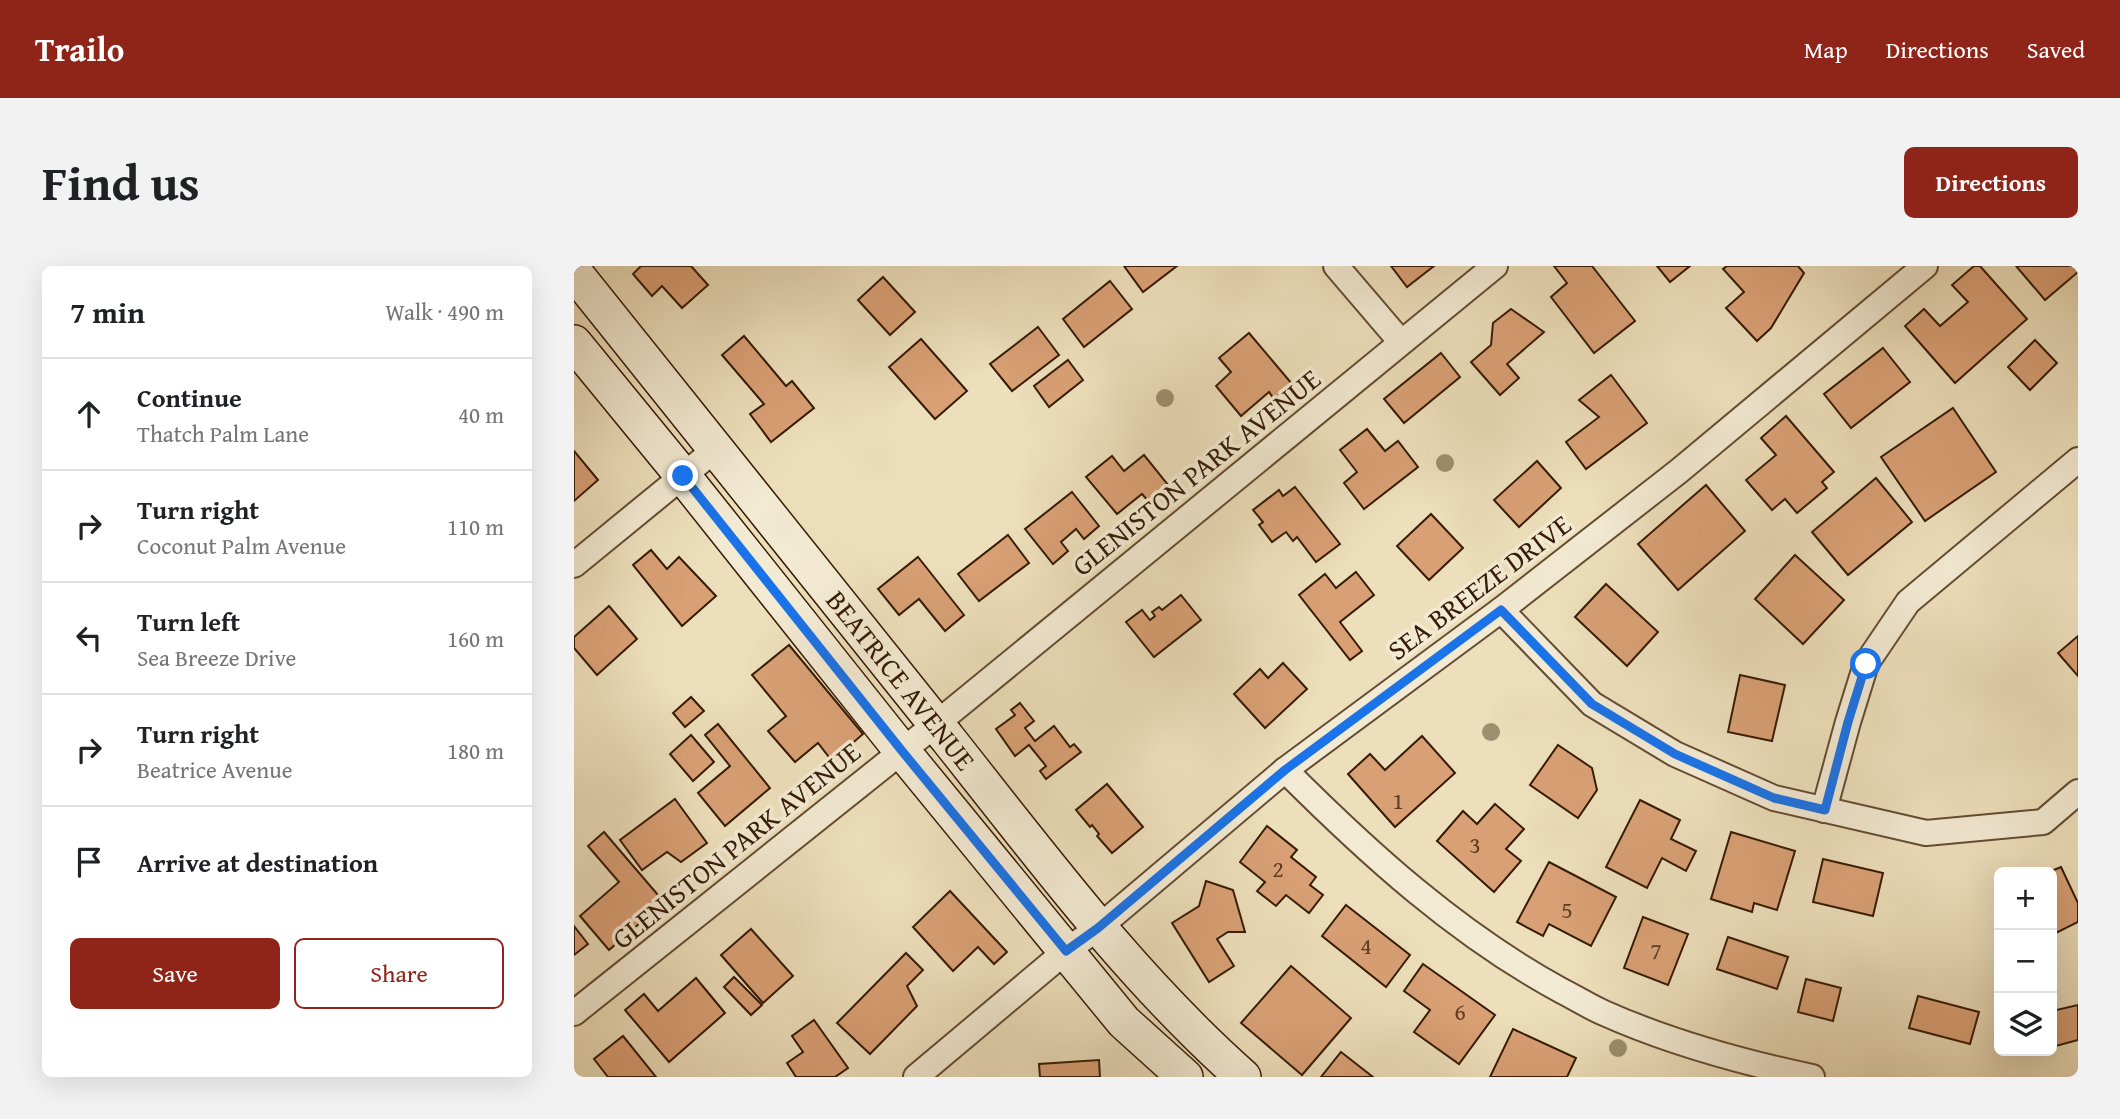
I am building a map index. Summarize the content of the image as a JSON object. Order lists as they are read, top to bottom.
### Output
{
  "streets": {
    "main road": ["BEATRICE AVENUE"],
    "street": ["GLENISTON PARK AVENUE", "SEA BREEZE DRIVE"]
  },
  "crossings": [
    ["GLENISTON PARK AVENUE", "BEATRICE AVENUE"],
    ["SEA BREEZE DRIVE", "BEATRICE AVENUE"]
  ],
  "house_numbers": [
    "1",
    "3",
    "2",
    "5",
    "4",
    "7",
    "6"
  ],
  "page": {
    "header": "Trailo",
    "nav": ["Map", "Directions", "Saved"],
    "title": "Find us",
    "buttons": [
      "Directions",
      ["Save", "Share"]
    ],
    "heading": ["7 min", "Walk · 490 m"],
    "list": [
      ["Continue", "Thatch Palm Lane", "40 m"],
      ["Turn right", "Coconut Palm Avenue", "110 m"],
      ["Turn left", "Sea Breeze Drive", "160 m"],
      ["Turn right", "Beatrice Avenue", "180 m"],
      "Arrive at destination"
    ],
    "map_buttons": ["+", "−"]
  }
}
